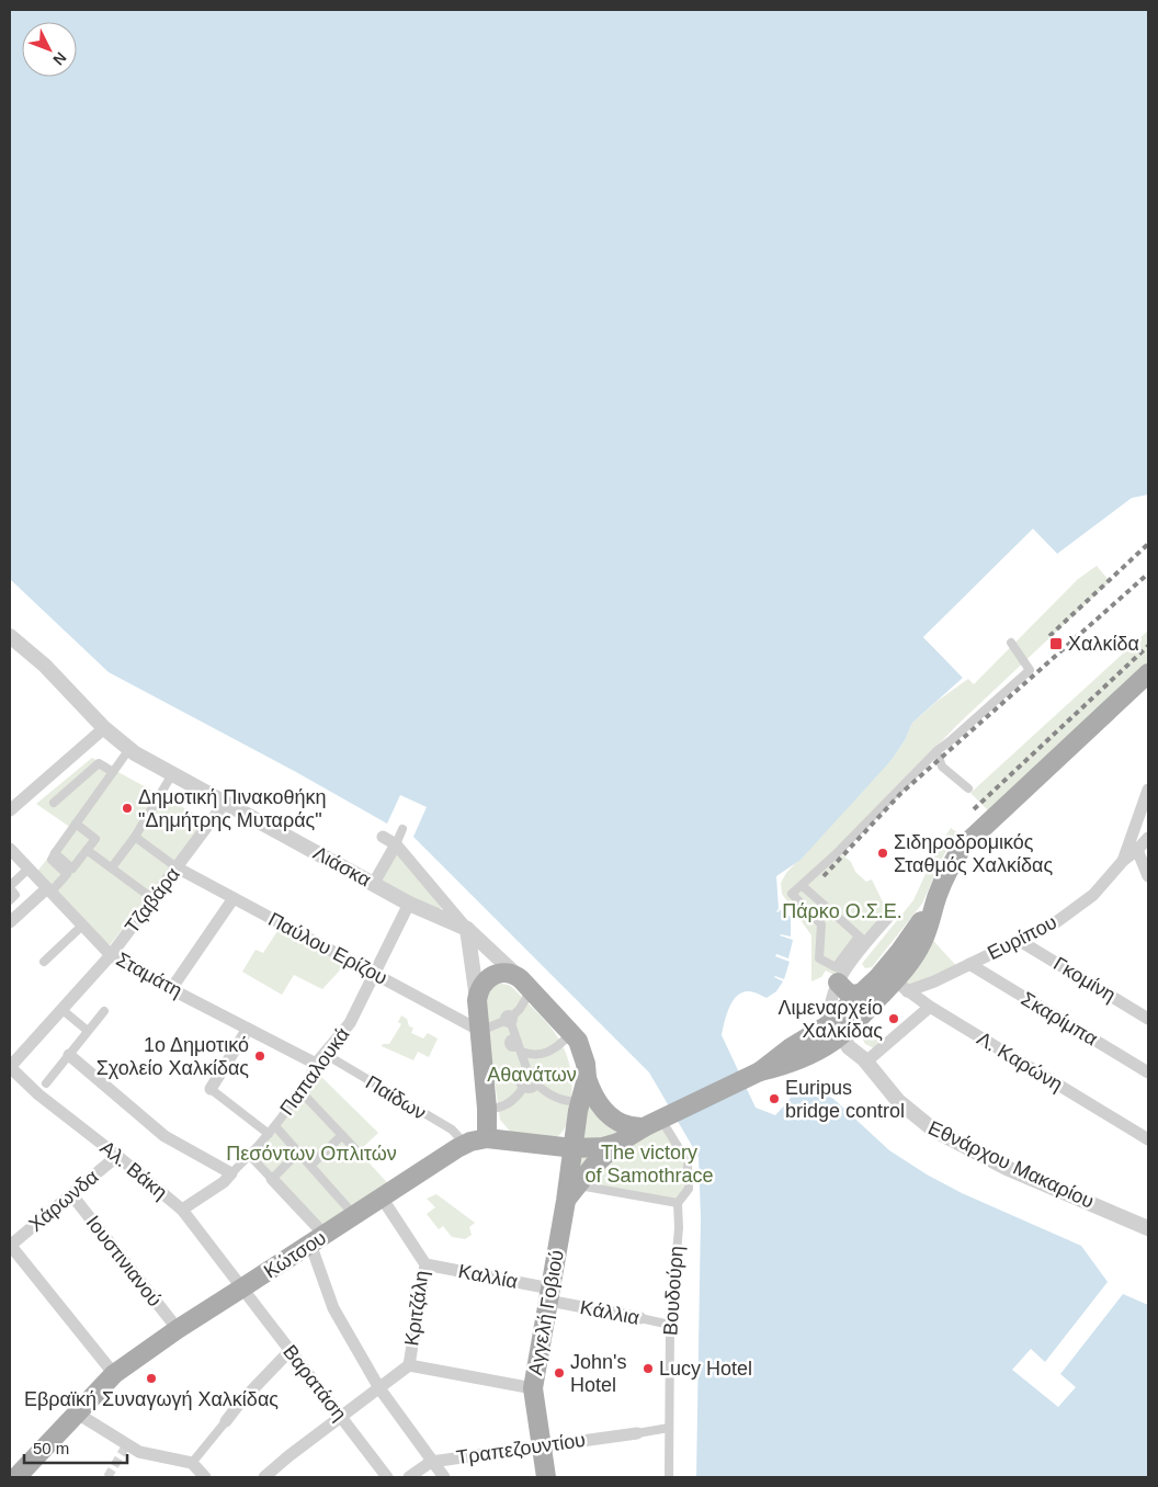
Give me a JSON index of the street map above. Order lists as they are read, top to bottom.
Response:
{
  "streets": {
    "main road": ["Λιάσκα", "Κώτσου", "Αγγελή Γοβιού"],
    "street": [
      "Τζαβάρα",
      "Ευρίπου",
      "Παύλου Ερίζου",
      "Σταμάτη",
      "Γκομίνη",
      "Σκαρίμπα",
      "Λ. Καρώνη",
      "Παπαλουκά",
      "Παίδων",
      "Εθνάρχου Μακαρίου",
      "Αλ. Βάκη",
      "Χάρωνδα",
      "Ιουστινιανού",
      "Καλλία",
      "Βουδούρη",
      "Κριτζάλη",
      "Κάλλια",
      "Βαρατάση",
      "Τραπεζουντίου"
    ]
  },
  "crossings": [
    ["Λιάσκα", "Τζαβάρα"],
    ["Λιάσκα", "Παπαλουκά"],
    ["Λιάσκα", "Κώτσου"],
    ["Λιάσκα", "Αγγελή Γοβιού"],
    ["Τζαβάρα", "Παύλου Ερίζου"],
    ["Τζαβάρα", "Σταμάτη"],
    ["Τζαβάρα", "Αλ. Βάκη"],
    ["Ευρίπου", "Γκομίνη"],
    ["Ευρίπου", "Σκαρίμπα"],
    ["Ευρίπου", "Λ. Καρώνη"],
    ["Παύλου Ερίζου", "Παπαλουκά"],
    ["Σταμάτη", "Παπαλουκά"],
    ["Σταμάτη", "Παίδων"],
    ["Παπαλουκά", "Παίδων"],
    ["Παπαλουκά", "Αλ. Βάκη"],
    ["Παίδων", "Κώτσου"],
    ["Αλ. Βάκη", "Χάρωνδα"],
    ["Αλ. Βάκη", "Κώτσου"],
    ["Αλ. Βάκη", "Βαρατάση"],
    ["Χάρωνδα", "Ιουστινιανού"],
    ["Κώτσου", "Ιουστινιανού"],
    ["Κώτσου", "Κριτζάλη"],
    ["Κώτσου", "Αγγελή Γοβιού"],
    ["Κώτσου", "Βαρατάση"],
    ["Καλλία", "Κριτζάλη"],
    ["Καλλία", "Αγγελή Γοβιού"],
    ["Καλλία", "Κάλλια"],
    ["Βουδούρη", "Κάλλια"],
    ["Αγγελή Γοβιού", "Κάλλια"],
    ["Αγγελή Γοβιού", "Τραπεζουντίου"]
  ],
  "parks": [
    "Πάρκο Ο.Σ.Ε.",
    "Αθανάτων",
    "The victory of Samothrace",
    "Πεσόντων Οπλιτών"
  ],
  "places": {
    "transit": ["Χαλκίδα"],
    "other": [
      "Δημοτική Πινακοθήκη \"Δημήτρης Μυταράς\"",
      "Σιδηροδρομικός Σταθμός Χαλκίδας",
      "Λιμεναρχείο Χαλκίδας",
      "1ο Δημοτικό Σχολείο Χαλκίδας",
      "Euripus bridge control",
      "Lucy Hotel",
      "John's Hotel",
      "Εβραϊκή Συναγωγή Χαλκίδας"
    ]
  },
  "scale_bar": "50 m",
  "north": "bottom right"
}
